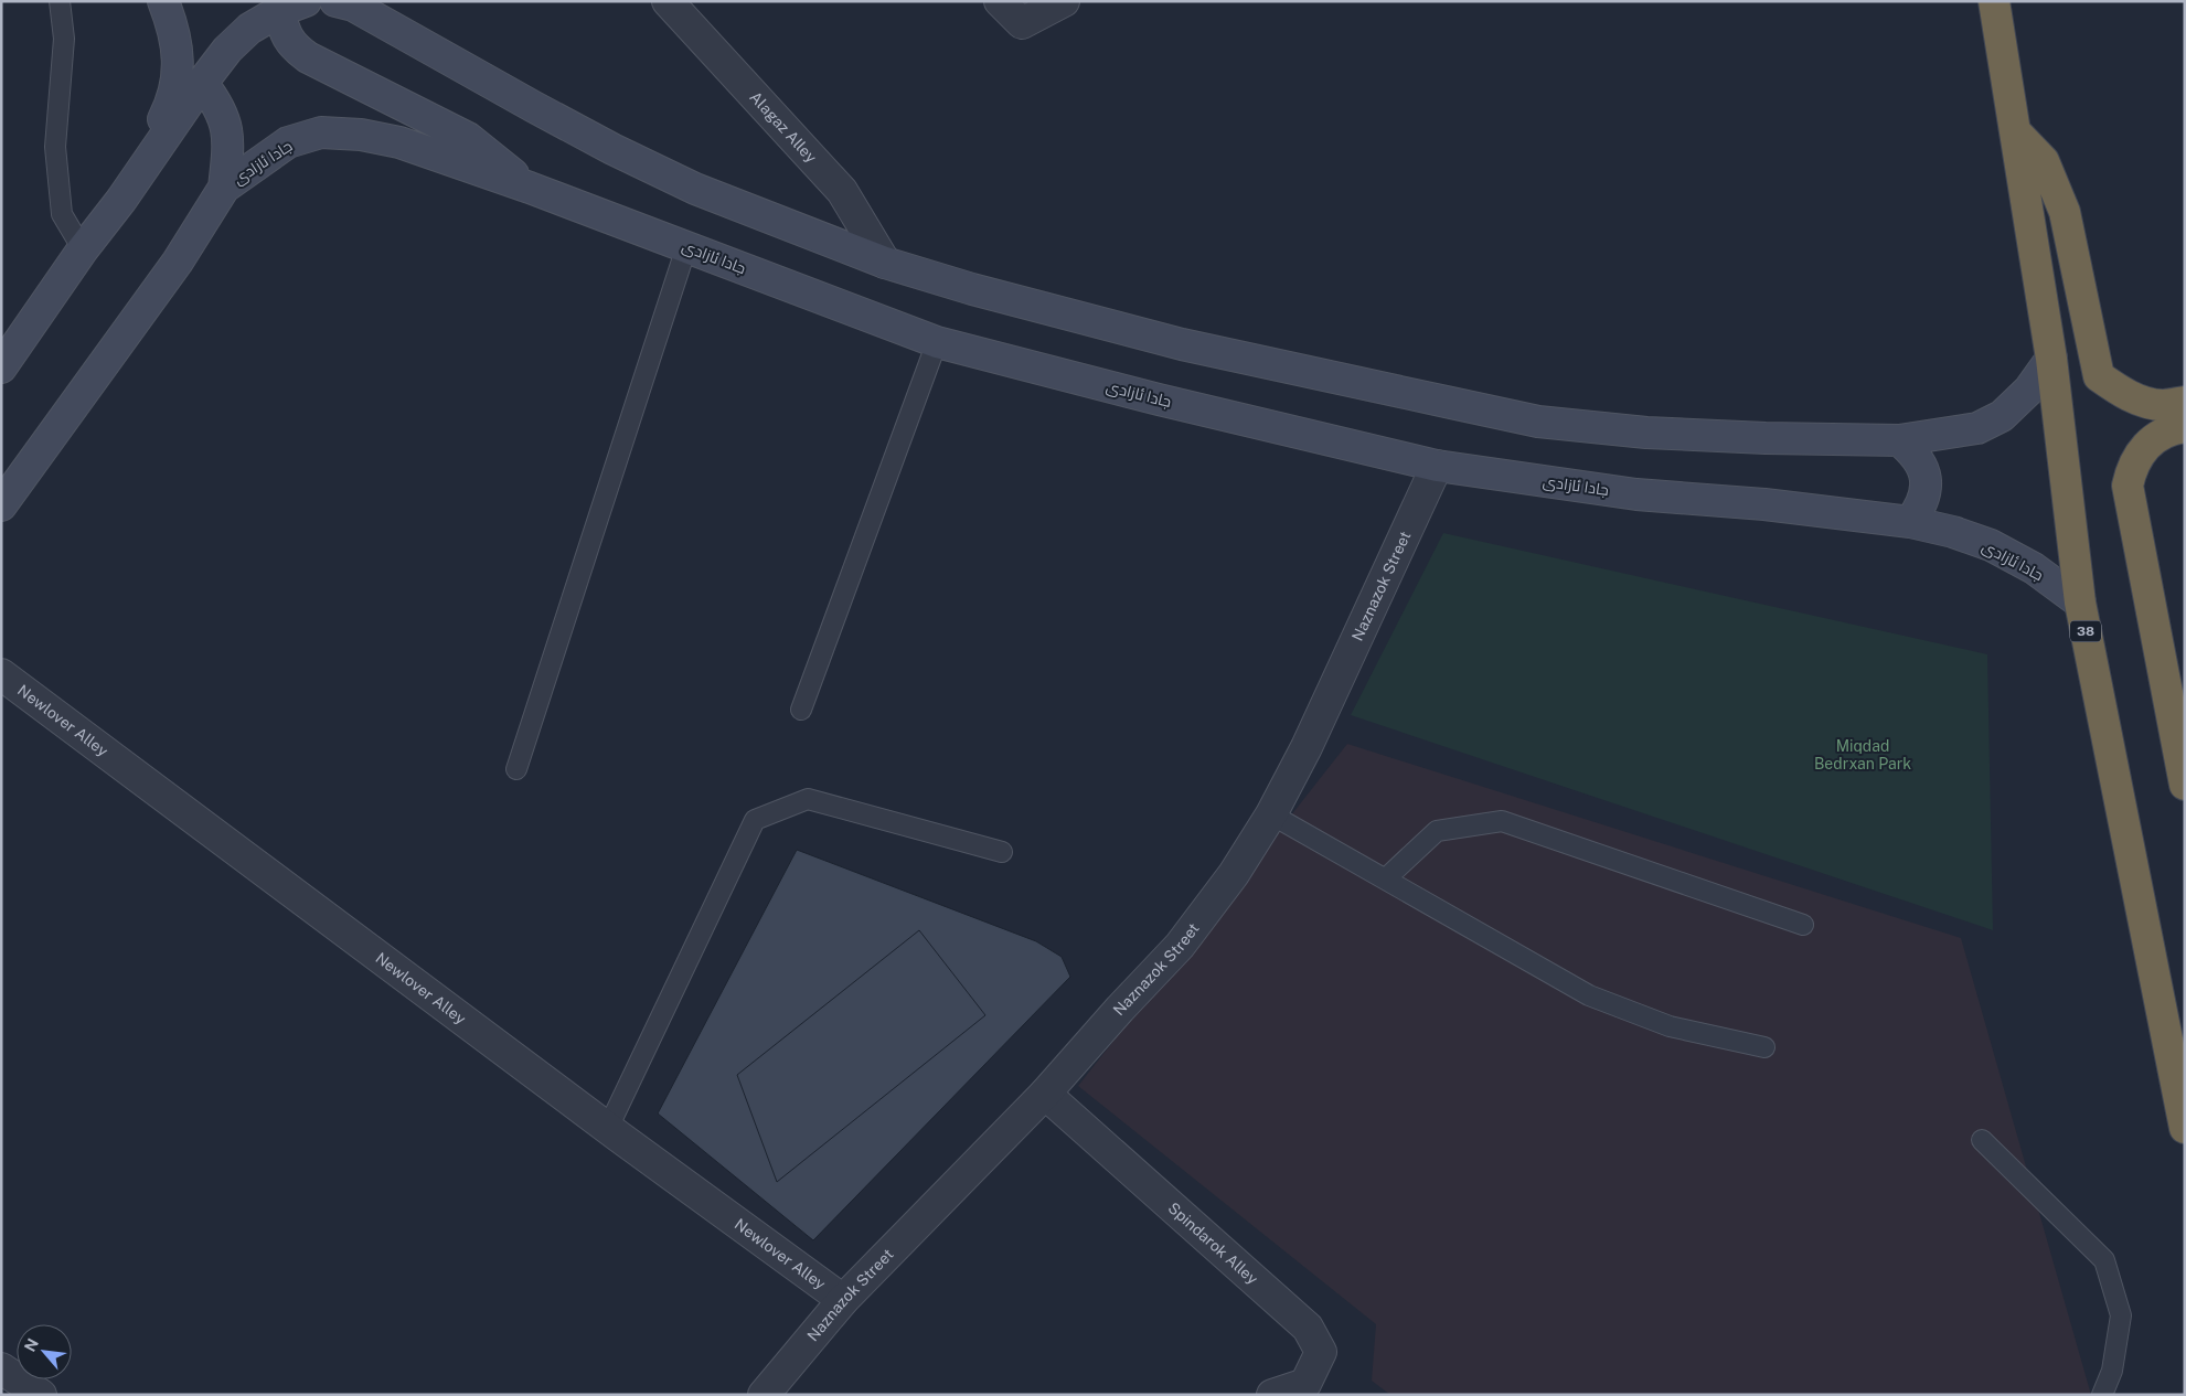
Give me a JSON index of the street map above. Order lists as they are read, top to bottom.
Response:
{
  "streets": {
    "highway": ["38"],
    "main road": ["جادا ئازادی"],
    "street": [
      "Alagaz Alley",
      "Naznazok Street",
      "Newlover Alley",
      "Spindarok Alley"
    ]
  },
  "crossings": [
    ["جادا ئازادی", "Naznazok Street"],
    ["جادا ئازادی", "38"],
    ["Naznazok Street", "Newlover Alley"],
    ["Naznazok Street", "Spindarok Alley"]
  ],
  "parks": ["Miqdad Bedrxan Park"],
  "north": "top left"
}
